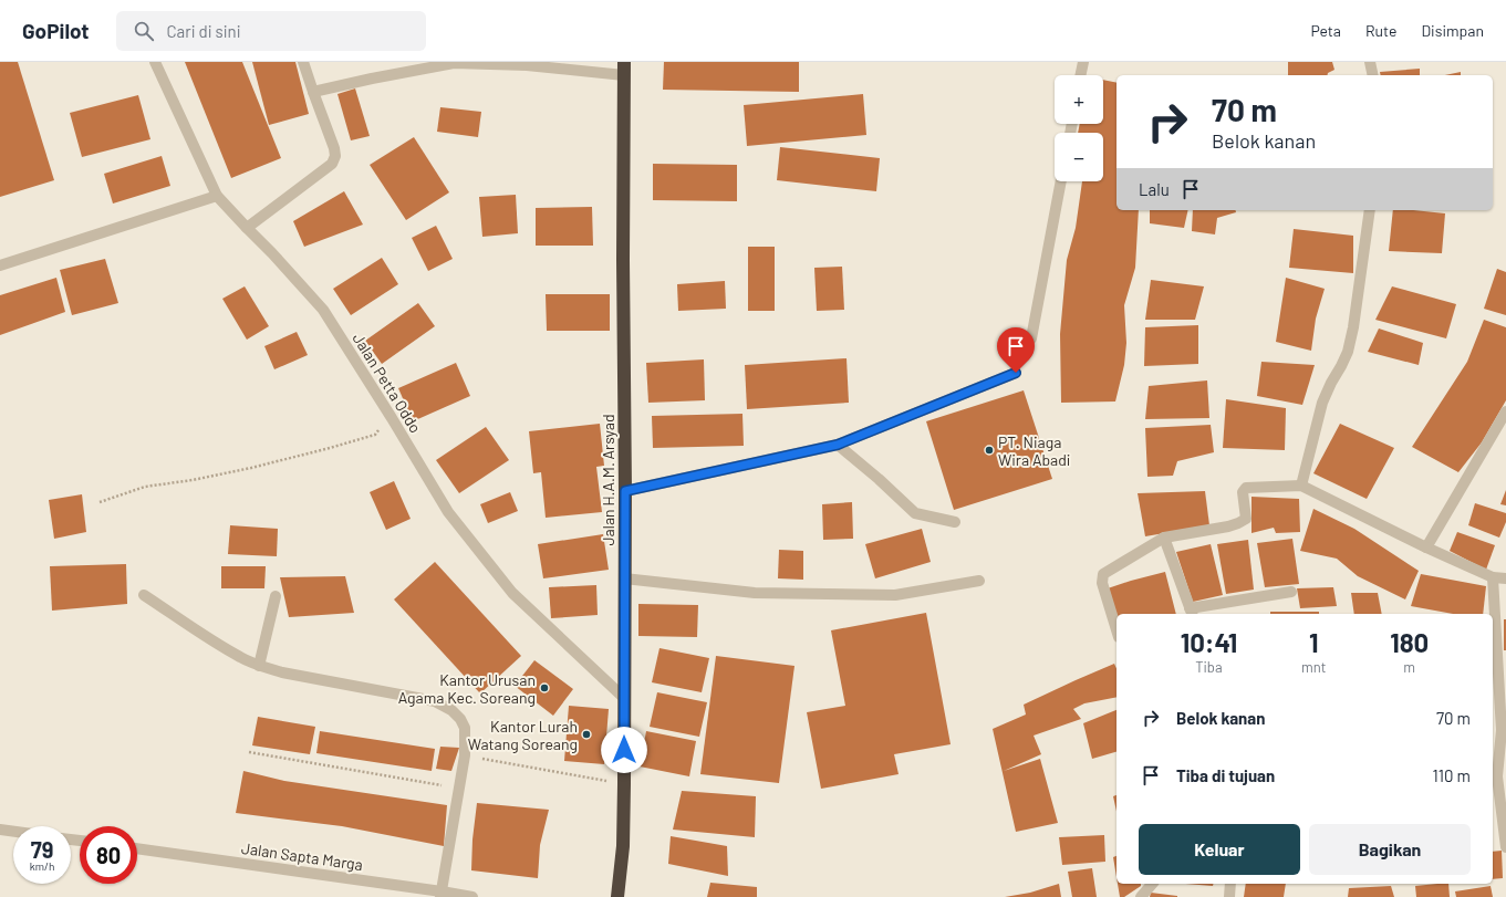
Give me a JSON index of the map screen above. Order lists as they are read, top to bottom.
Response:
{
  "streets": {
    "highway": ["Jalan H.A.M. Arsyad"],
    "street": ["Jalan Petta Oddo", "Jalan Sapta Marga"]
  },
  "crossings": [
    ["Jalan Petta Oddo", "Jalan H.A.M. Arsyad"]
  ],
  "places": ["PT. Niaga Wira Abadi", "Kantor Urusan Agama Kec. Soreang", "Kantor Lurah Watang Soreang"],
  "page": {
    "header": "GoPilot",
    "search": "Cari di sini",
    "nav": ["Peta", "Rute", "Disimpan"],
    "map_buttons": ["+", "−"],
    "turn": ["70 m", "Belok kanan"],
    "then": "Lalu",
    "eta": [
      "10:41",
      "Tiba",
      "1",
      "mnt",
      "180",
      "m"
    ],
    "list": [
      {
        "name": "Belok kanan",
        "value": "70 m"
      },
      {
        "name": "Tiba di tujuan",
        "value": "110 m"
      }
    ],
    "buttons": ["Keluar", "Bagikan"],
    "speed": "79 km/h",
    "limit": "80"
  }
}
